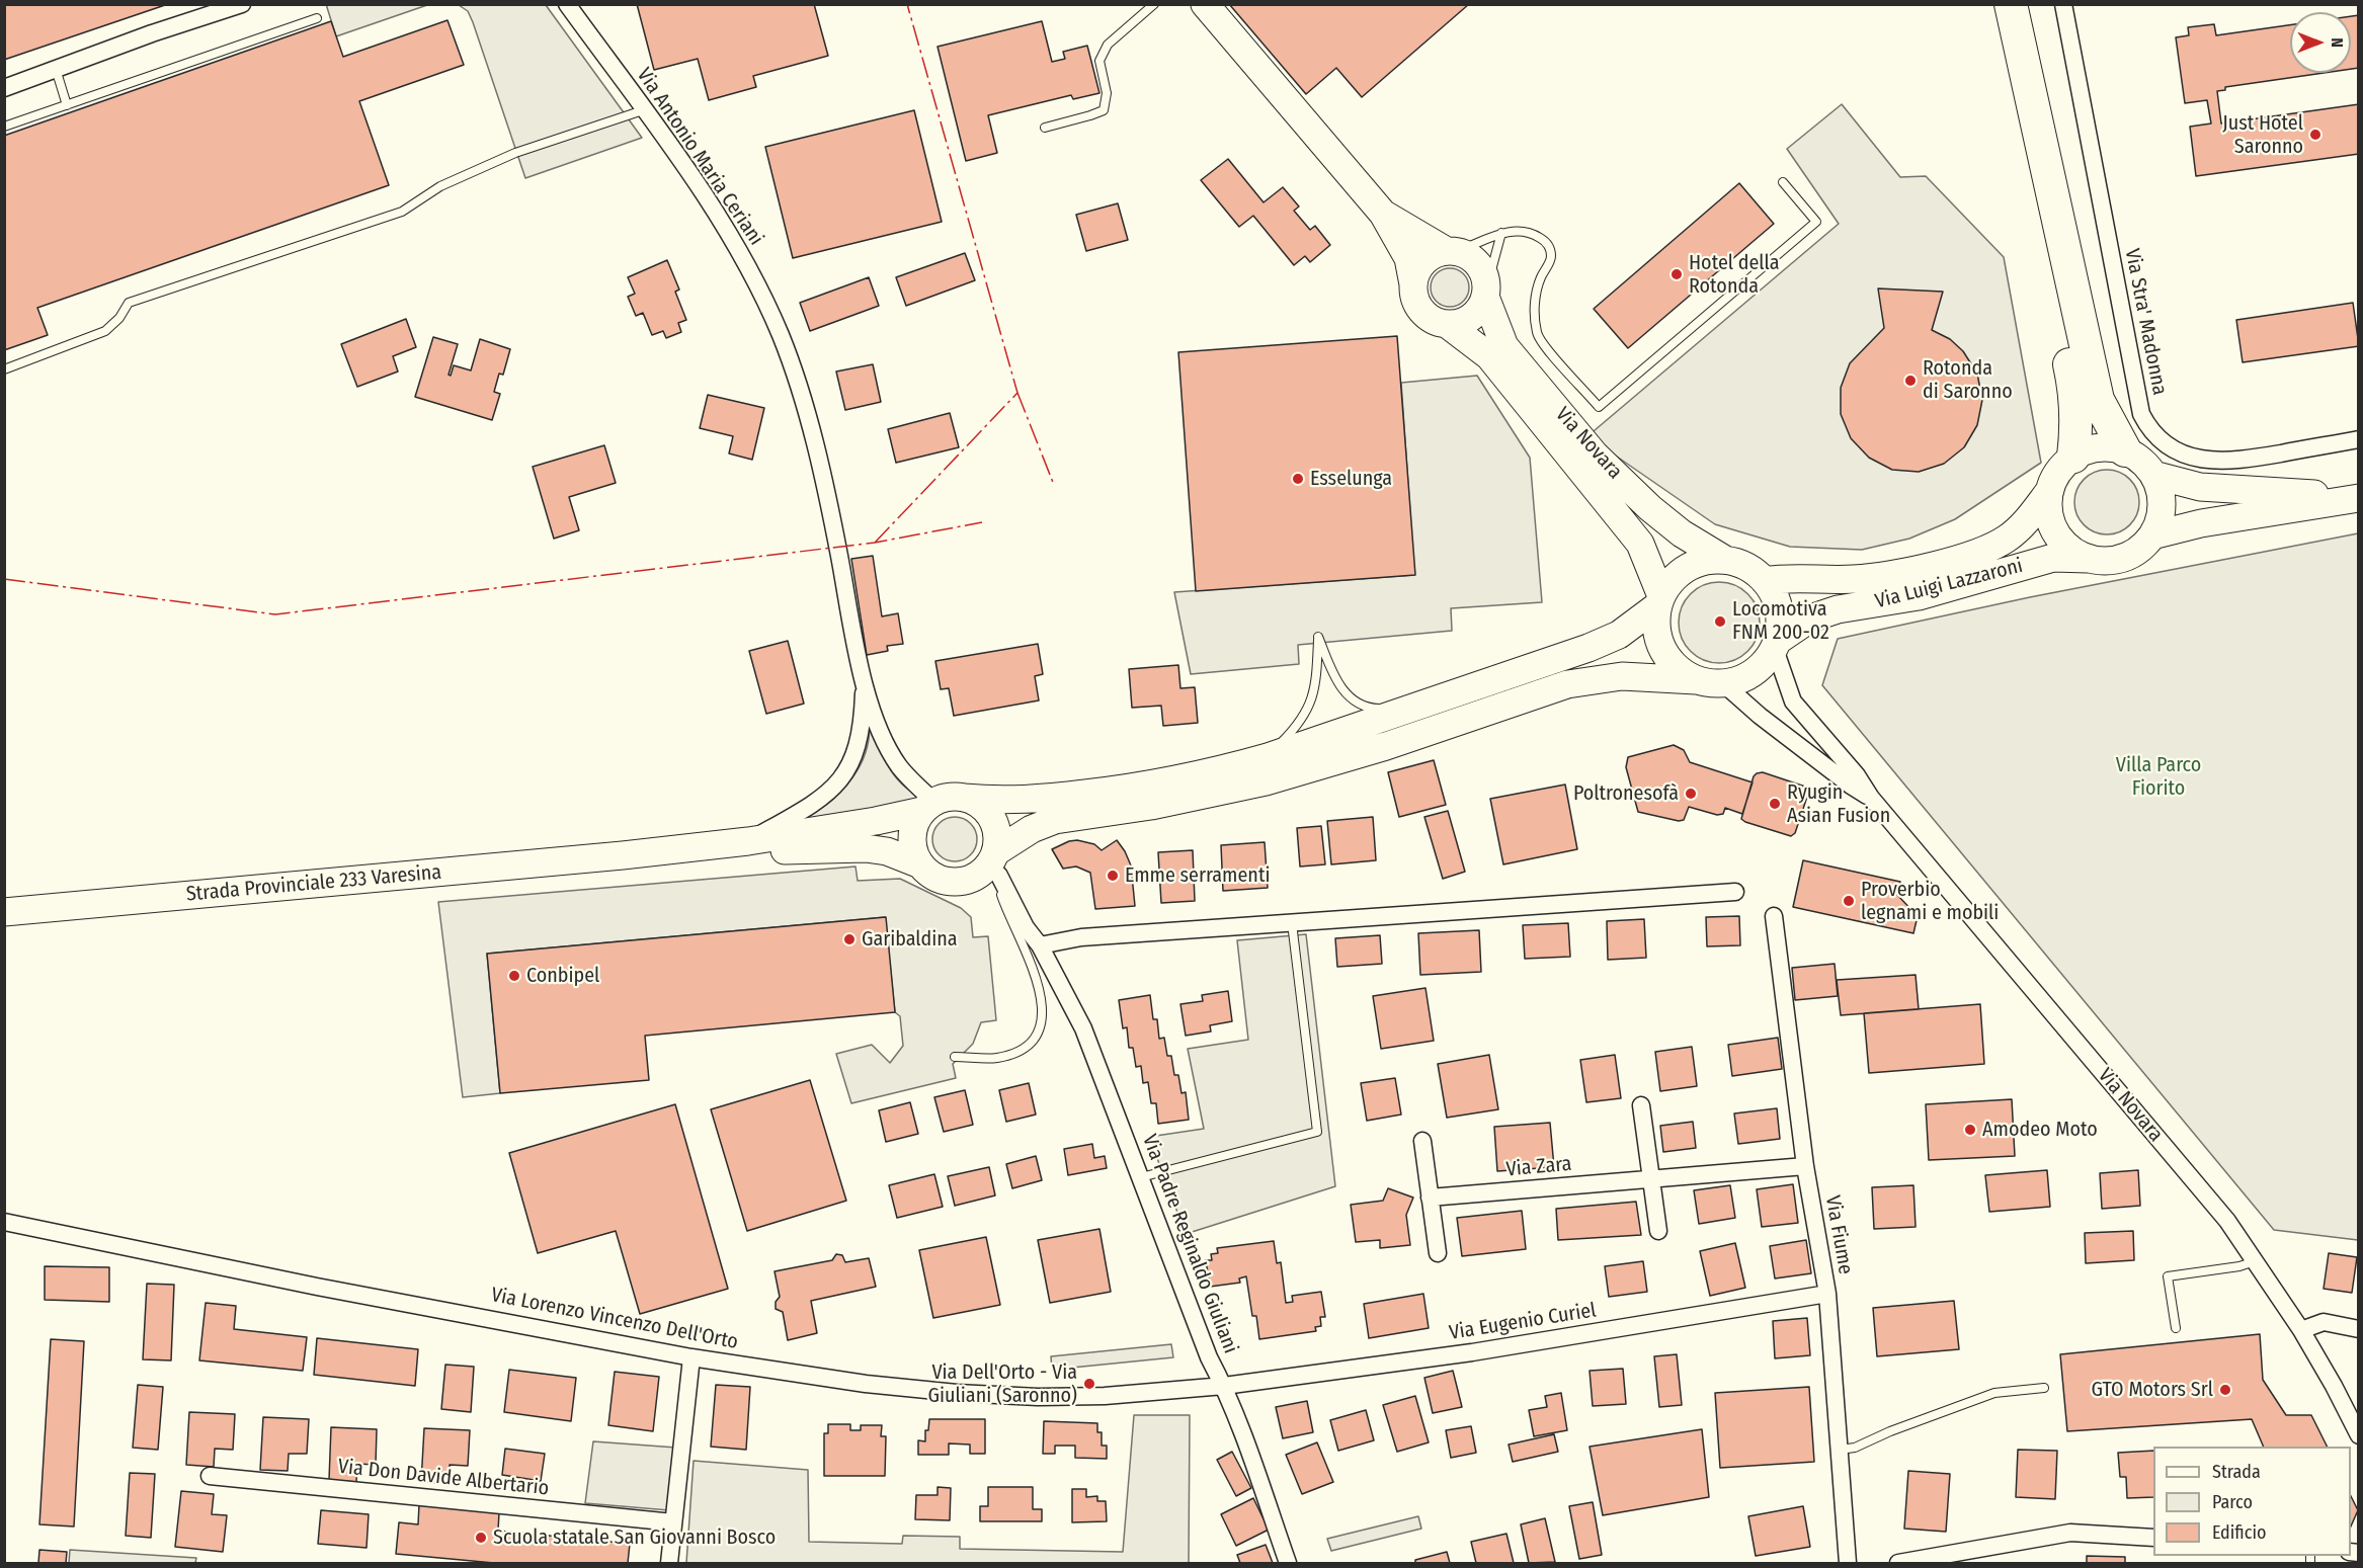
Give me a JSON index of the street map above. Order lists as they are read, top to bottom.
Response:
{
  "streets": {
    "main road": ["Via Novara", "Via Luigi Lazzaroni", "Strada Provinciale 233 Varesina"],
    "street": [
      "Via Antonio Maria Ceriani",
      "Via Stra' Madonna",
      "Via Zara",
      "Via Fiume",
      "Via Padre Reginaldo Giuliani",
      "Via Lorenzo Vincenzo Dell'Orto",
      "Via Eugenio Curiel",
      "Via Don Davide Albertario"
    ]
  },
  "crossings": [
    ["Via Novara", "Via Luigi Lazzaroni"],
    ["Strada Provinciale 233 Varesina", "Via Padre Reginaldo Giuliani"],
    ["Via Zara", "Via Fiume"],
    ["Via Fiume", "Via Eugenio Curiel"],
    ["Via Padre Reginaldo Giuliani", "Via Lorenzo Vincenzo Dell'Orto"],
    ["Via Padre Reginaldo Giuliani", "Via Eugenio Curiel"],
    ["Via Lorenzo Vincenzo Dell'Orto", "Via Eugenio Curiel"]
  ],
  "parks": ["Villa Parco Fiorito"],
  "places": [
    "Just Hotel Saronno",
    "Hotel della Rotonda",
    "Rotonda di Saronno",
    "Esselunga",
    "Locomotiva FNM 200-02",
    "Poltronesofà",
    "Ryugin Asian Fusion",
    "Emme serramenti",
    "Proverbio legnami e mobili",
    "Garibaldina",
    "Conbipel",
    "Amodeo Moto",
    "Via Dell'Orto - Via Giuliani (Saronno)",
    "GTO Motors Srl",
    "Scuola statale San Giovanni Bosco"
  ],
  "legend": ["Strada", "Parco", "Edificio"],
  "north": "right"
}
